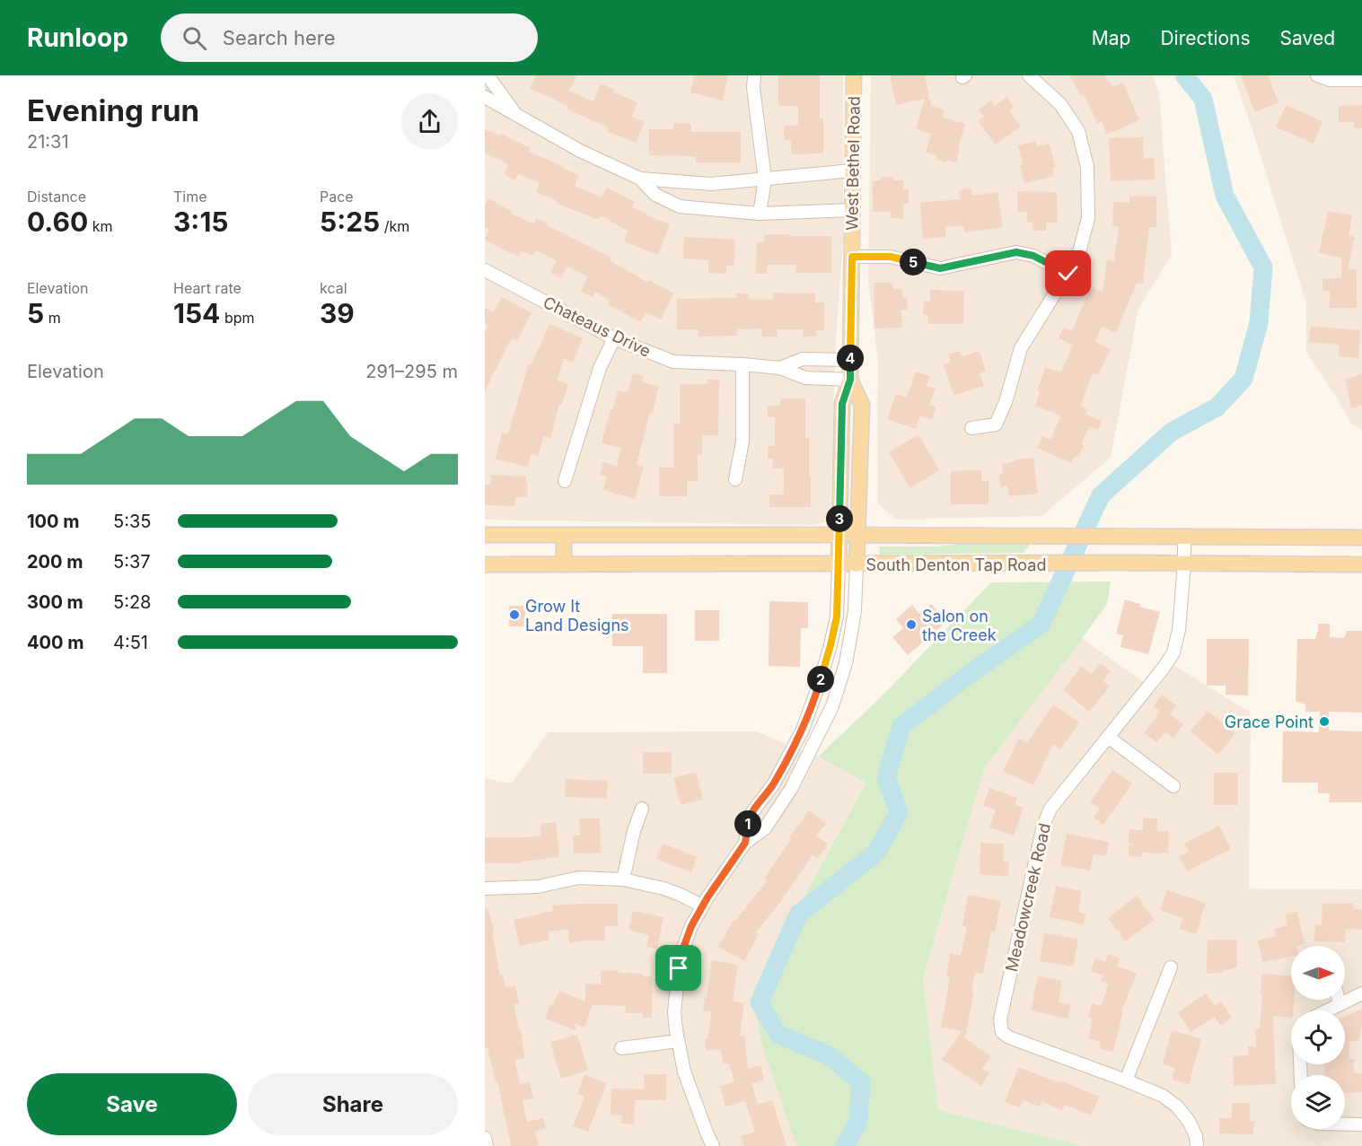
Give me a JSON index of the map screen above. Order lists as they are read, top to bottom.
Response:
{
  "streets": {
    "main road": ["West Bethel Road", "South Denton Tap Road"],
    "street": ["Chateaus Drive", "Meadowcreek Road"]
  },
  "crossings": [
    ["West Bethel Road", "Chateaus Drive"],
    ["West Bethel Road", "South Denton Tap Road"],
    ["South Denton Tap Road", "Meadowcreek Road"]
  ],
  "places": ["Grow It Land Designs", "Salon on the Creek", "Grace Point"],
  "north": "right",
  "page": {
    "header": "Runloop",
    "search": "Search here",
    "nav": ["Map", "Directions", "Saved"],
    "heading": ["Evening run", "21:31"],
    "stats": [
      ["Distance", "0.60 km"],
      ["Time", "3:15"],
      ["Pace", "5:25 /km"],
      ["Elevation", "5 m"],
      ["Heart rate", "154 bpm"],
      ["kcal", "39"]
    ],
    "pins": [
      "5",
      "4",
      "3",
      "2",
      "1"
    ],
    "chart": ["Elevation", "291–295 m"],
    "list": [
      {
        "name": "100 m",
        "note": "5:35"
      },
      {
        "name": "200 m",
        "note": "5:37"
      },
      {
        "name": "300 m",
        "note": "5:28"
      },
      {
        "name": "400 m",
        "note": "4:51"
      }
    ],
    "buttons": ["Save", "Share"]
  }
}
